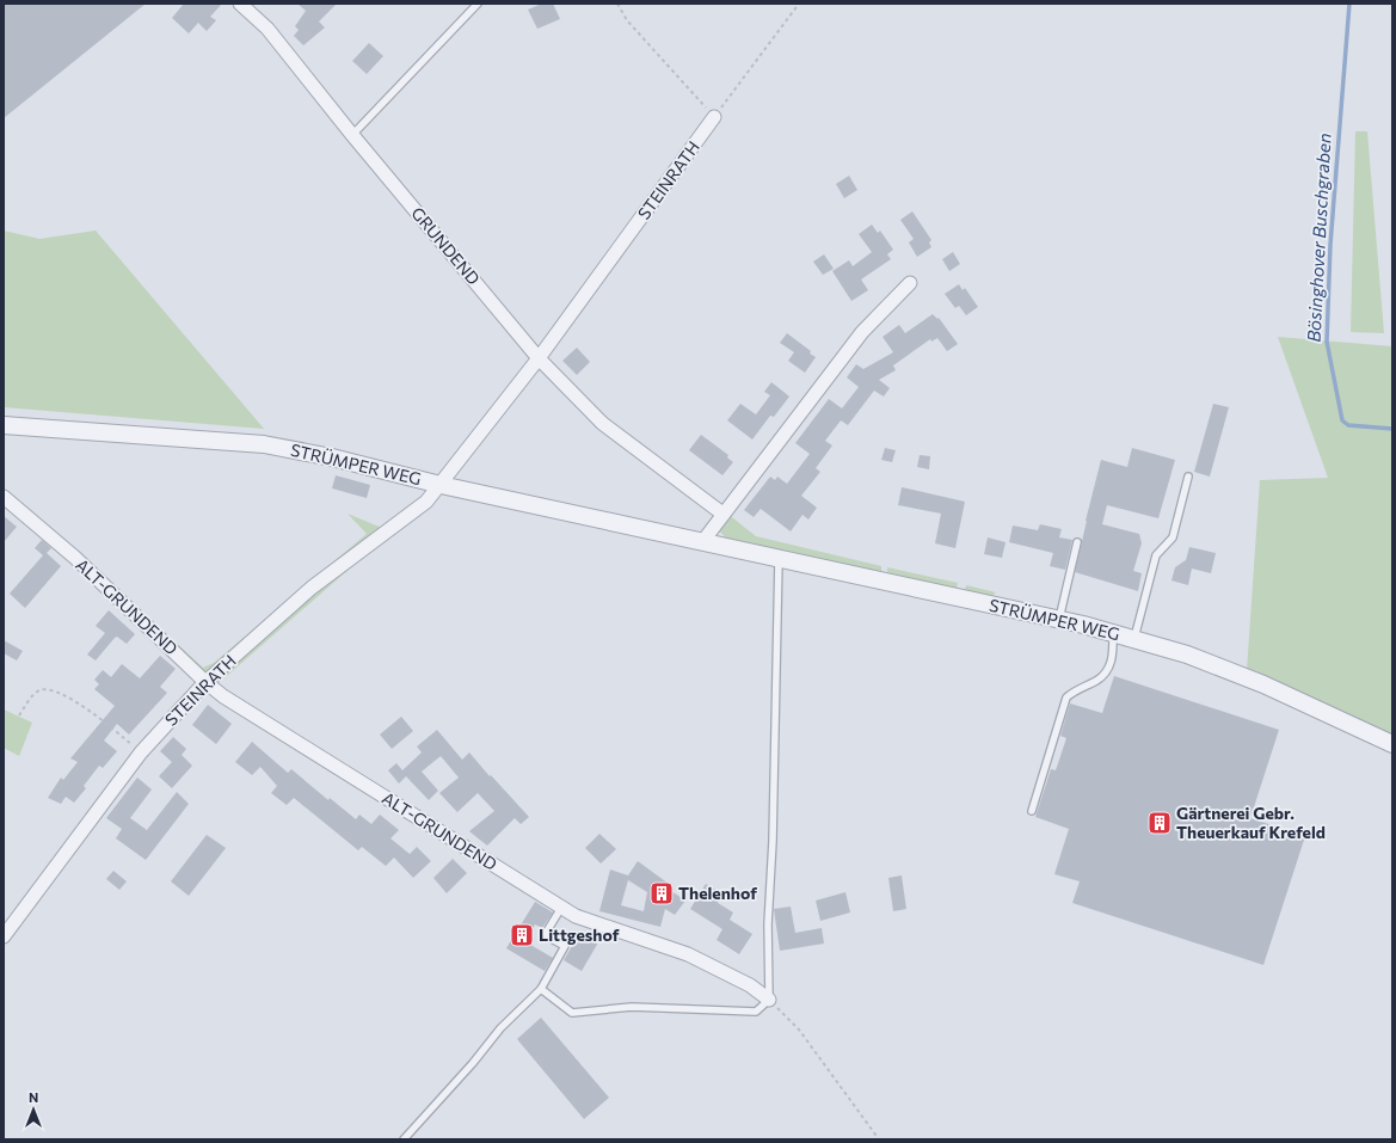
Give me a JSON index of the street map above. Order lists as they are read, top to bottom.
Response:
{
  "streets": {
    "street": [
      "STEINRATH",
      "GRUNDEND",
      "STRÜMPER WEG",
      "ALT-GRUNDEND"
    ]
  },
  "crossings": [
    ["STEINRATH", "GRUNDEND"],
    ["STEINRATH", "STRÜMPER WEG"],
    ["STEINRATH", "ALT-GRUNDEND"]
  ],
  "water": ["Bösinghover Buschgraben"],
  "places": {
    "building": ["Gärtnerei Gebr. Theuerkauf Krefeld", "Thelenhof", "Littgeshof"]
  },
  "north": "top"
}
